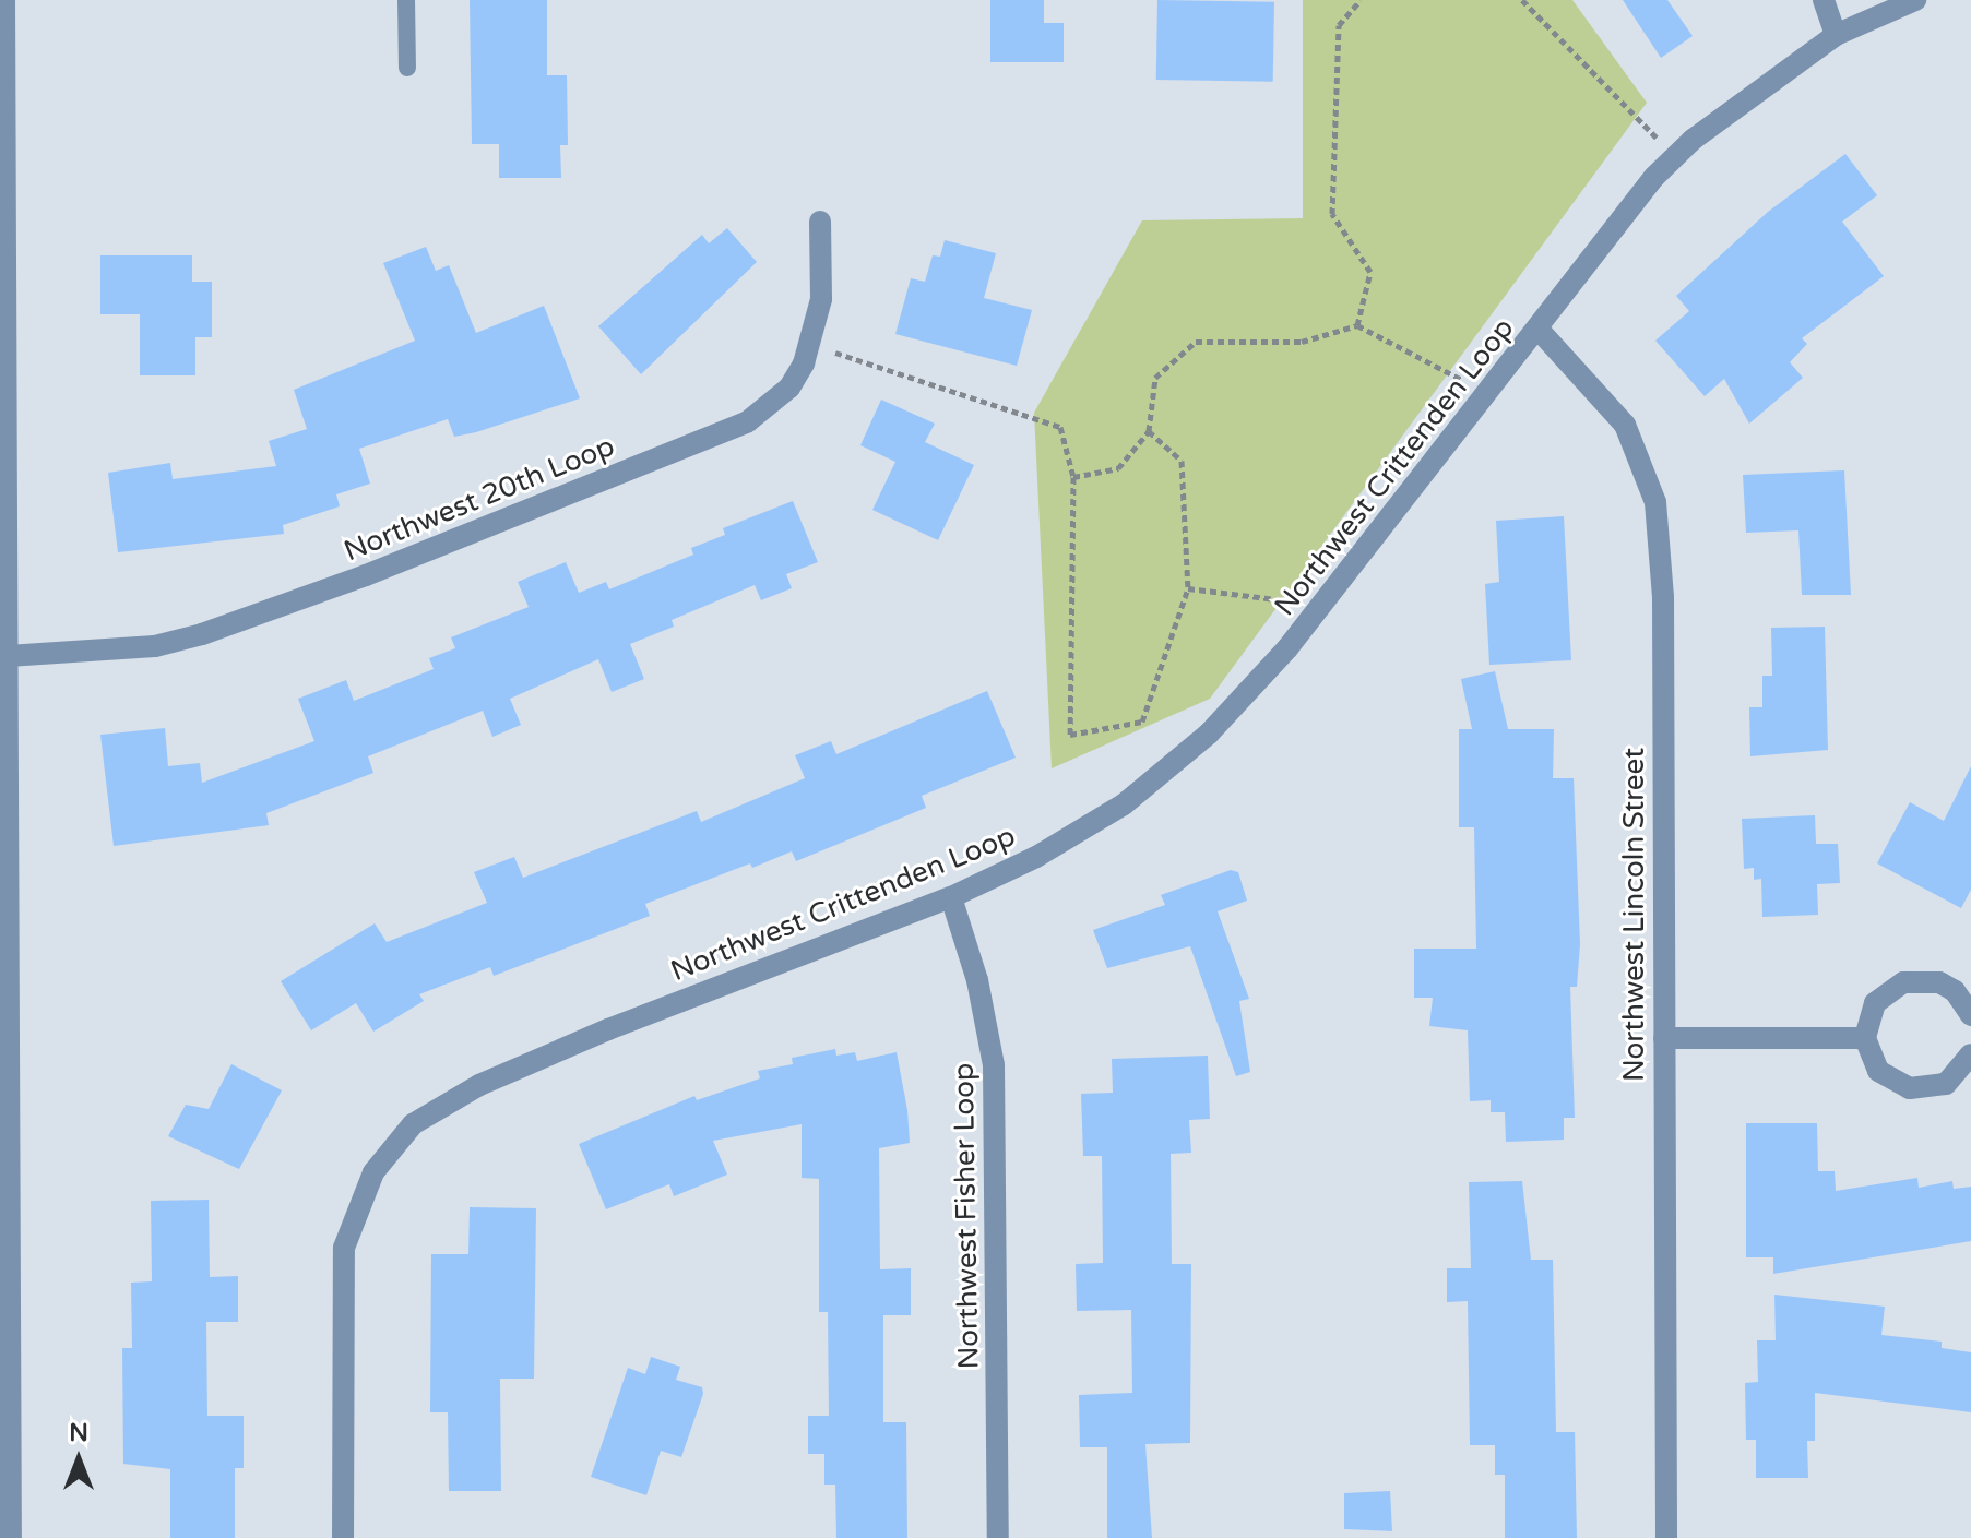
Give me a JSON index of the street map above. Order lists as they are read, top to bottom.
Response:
{
  "streets": {
    "street": [
      "Northwest Crittenden Loop",
      "Northwest 20th Loop",
      "Northwest Lincoln Street",
      "Northwest Fisher Loop"
    ]
  },
  "crossings": [
    ["Northwest Crittenden Loop", "Northwest Lincoln Street"],
    ["Northwest Crittenden Loop", "Northwest Fisher Loop"]
  ],
  "north": "top"
}
